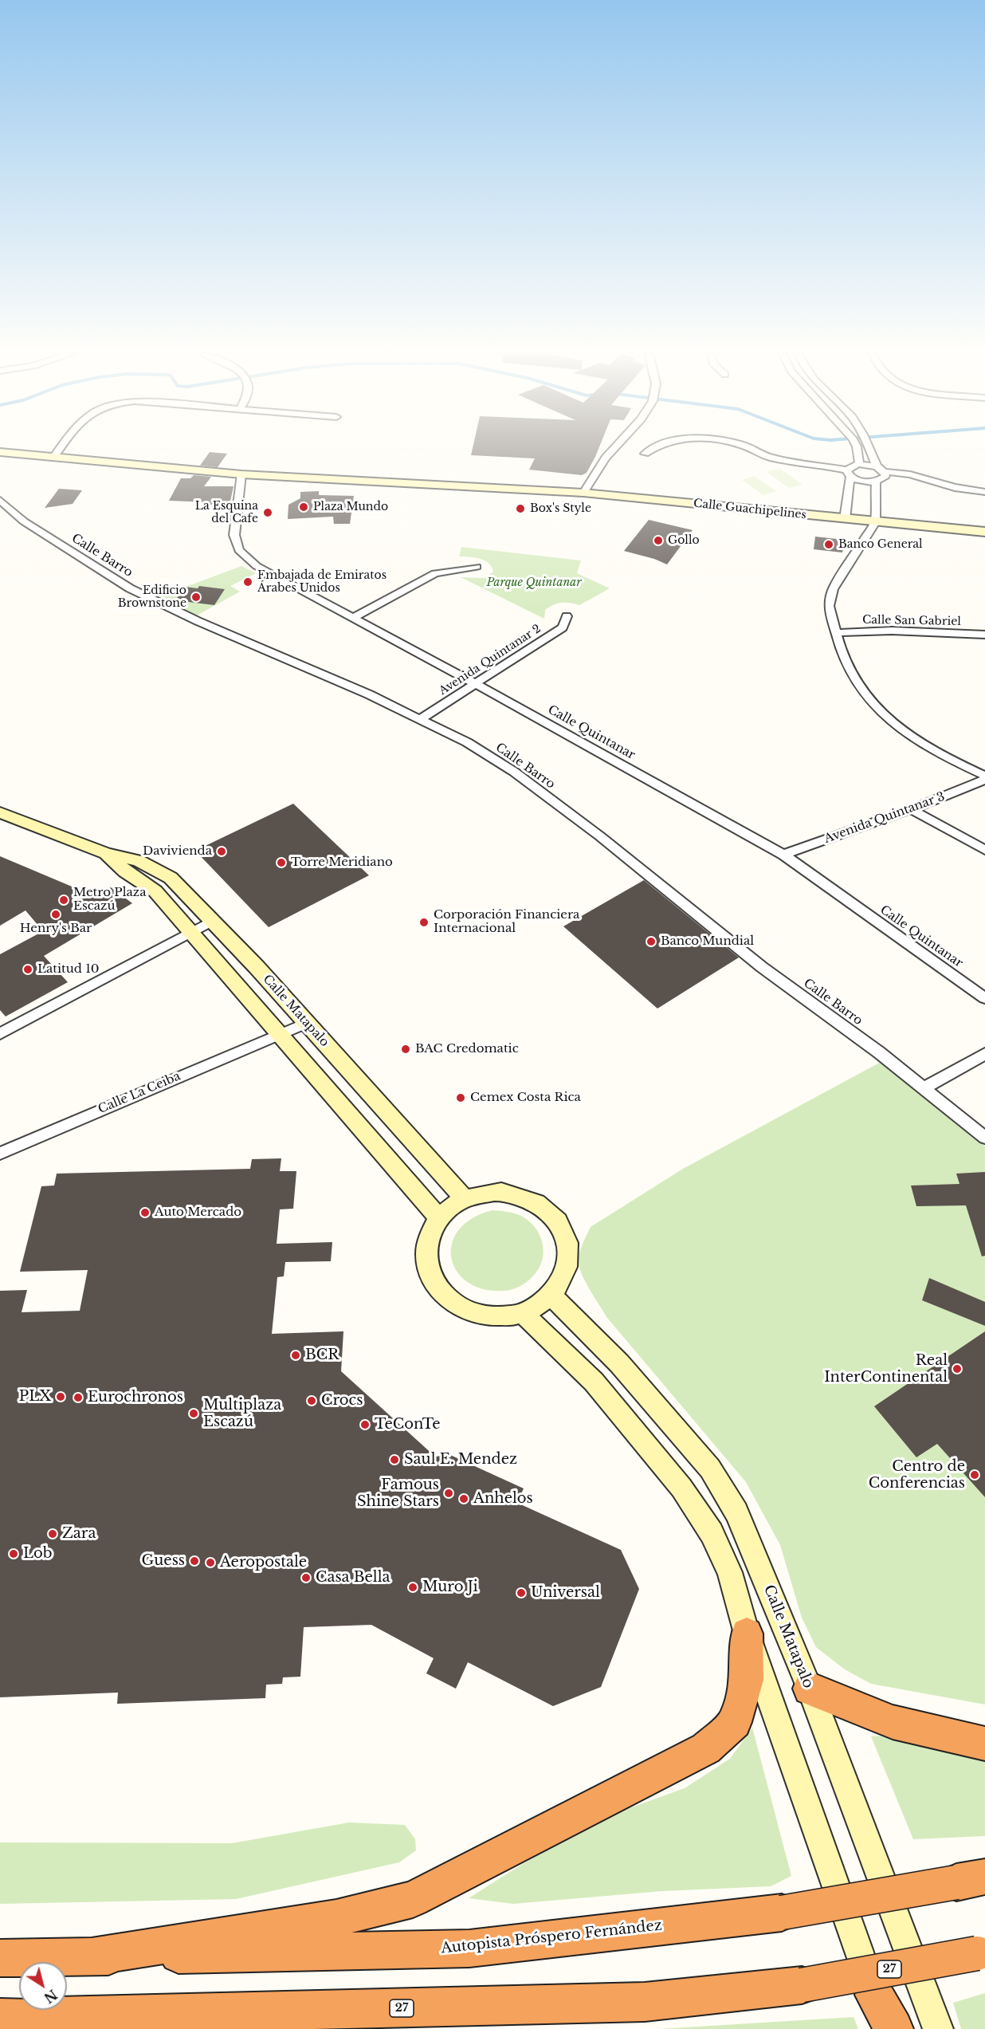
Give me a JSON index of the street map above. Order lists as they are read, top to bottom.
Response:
{
  "streets": {
    "highway": ["Autopista Próspero Fernández", "27"],
    "street": [
      "Calle Guachipelines",
      "Calle Barro",
      "Calle San Gabriel",
      "Avenida Quintanar 2",
      "Calle Quintanar",
      "Avenida Quintanar 3",
      "Calle Matapalo",
      "Calle La Ceiba"
    ]
  },
  "crossings": [
    ["Calle Guachipelines", "Calle Quintanar"],
    ["Calle Barro", "Avenida Quintanar 2"],
    ["Avenida Quintanar 2", "Calle Quintanar"],
    ["Calle Quintanar", "Avenida Quintanar 3"],
    ["Calle Matapalo", "Calle La Ceiba"]
  ],
  "parks": ["Parque Quintanar"],
  "places": [
    "Plaza Mundo",
    "Box's Style",
    "La Esquina del Cafe",
    "Gollo",
    "Banco General",
    "Embajada de Emiratos Árabes Unidos",
    "Edificio Brownstone",
    "Davivienda",
    "Torre Meridiano",
    "Metro Plaza Escazú",
    "Henry's Bar",
    "Corporación Financiera Internacional",
    "Banco Mundial",
    "Latitud 10",
    "BAC Credomatic",
    "Cemex Costa Rica",
    "Auto Mercado",
    "BCR",
    "Real InterContinental",
    "PLX",
    "Eurochronos",
    "Crocs",
    "Multiplaza Escazú",
    "TeConTe",
    "Saul E. Mendez",
    "Centro de Conferencias",
    "Famous Shine Stars",
    "Anhelos",
    "Zara",
    "Lob",
    "Guess",
    "Aeropostale",
    "Casa Bella",
    "Muro Ji",
    "Universal"
  ],
  "north": "bottom right"
}
